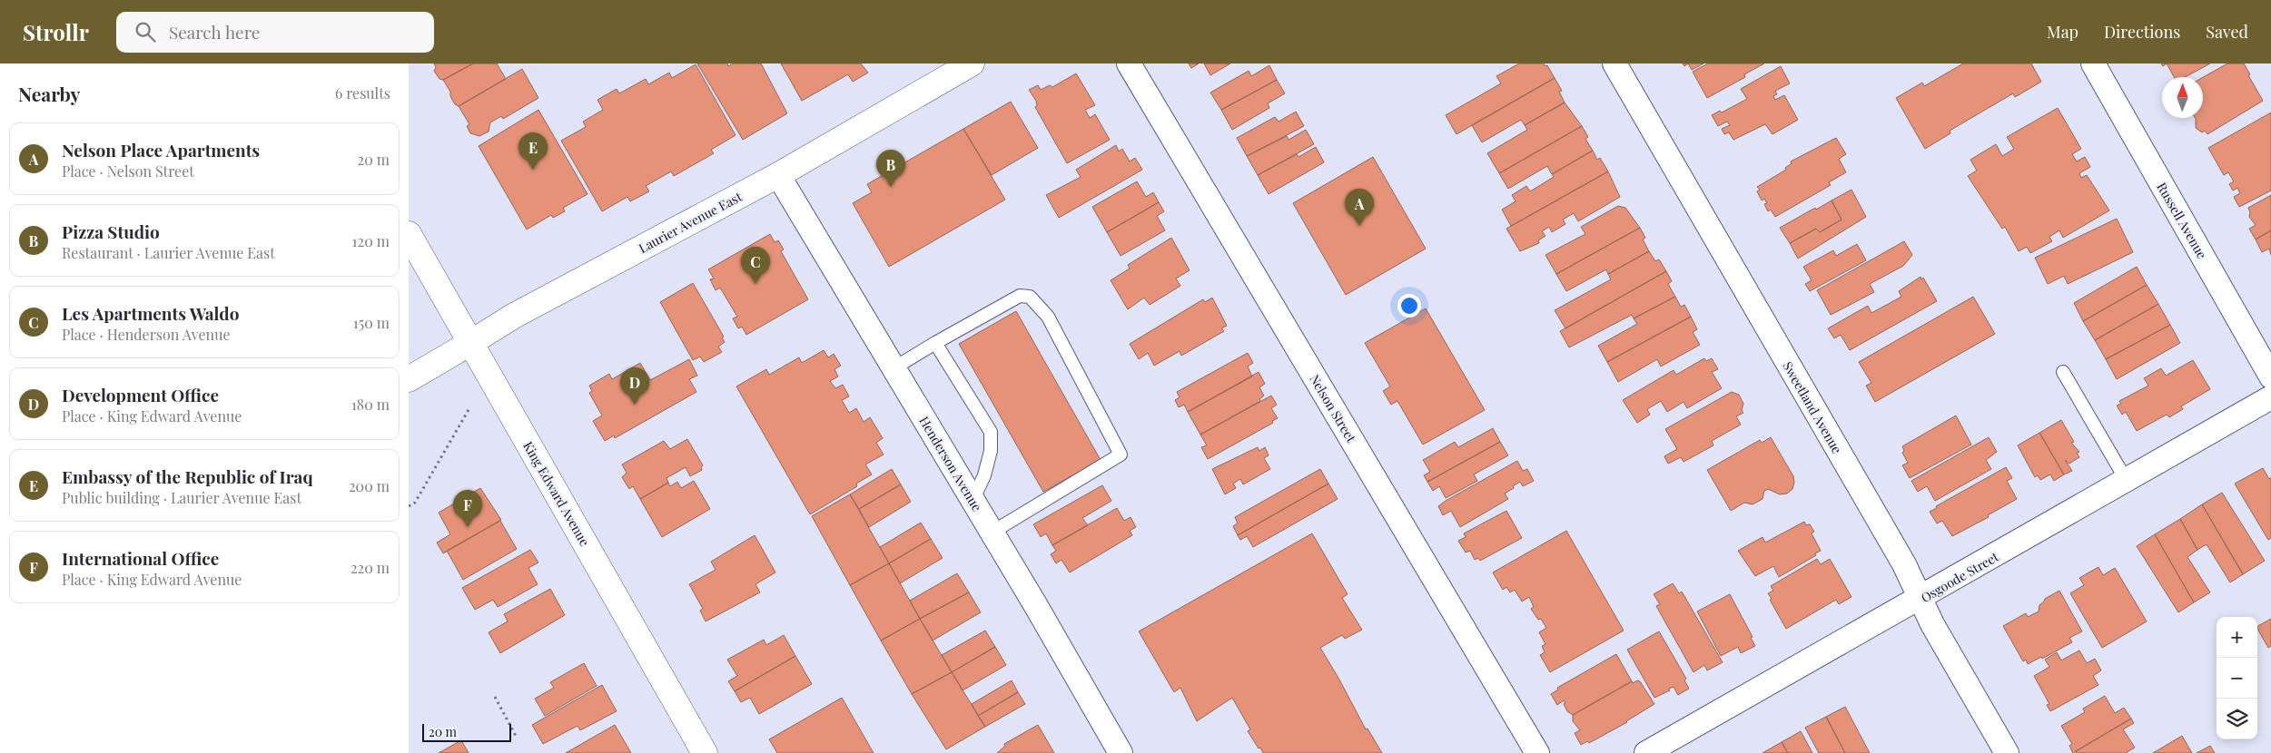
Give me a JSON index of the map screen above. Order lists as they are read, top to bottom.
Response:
{
  "streets": {
    "main road": ["Laurier Avenue East", "King Edward Avenue"],
    "street": [
      "Russell Avenue",
      "Sweetland Avenue",
      "Nelson Street",
      "Henderson Avenue",
      "Osgoode Street"
    ]
  },
  "crossings": [
    ["Laurier Avenue East", "Henderson Avenue"],
    ["Laurier Avenue East", "King Edward Avenue"],
    ["Sweetland Avenue", "Osgoode Street"]
  ],
  "scale_bar": "20 m",
  "north": "top",
  "page": {
    "header": "Strollr",
    "search": "Search here",
    "nav": ["Map", "Directions", "Saved"],
    "heading": ["Nearby", "6 results"],
    "list": [
      {
        "mark": "A",
        "name": "Nelson Place Apartments",
        "note": "Place · Nelson Street",
        "value": "20 m"
      },
      {
        "mark": "B",
        "name": "Pizza Studio",
        "note": "Restaurant · Laurier Avenue East",
        "value": "120 m"
      },
      {
        "mark": "C",
        "name": "Les Apartments Waldo",
        "note": "Place · Henderson Avenue",
        "value": "150 m"
      },
      {
        "mark": "D",
        "name": "Development Office",
        "note": "Place · King Edward Avenue",
        "value": "180 m"
      },
      {
        "mark": "E",
        "name": "Embassy of the Republic of Iraq",
        "note": "Public building · Laurier Avenue East",
        "value": "200 m"
      },
      {
        "mark": "F",
        "name": "International Office",
        "note": "Place · King Edward Avenue",
        "value": "220 m"
      }
    ],
    "pins": [
      "E",
      "B",
      "A",
      "C",
      "D",
      "F"
    ],
    "map_buttons": ["+", "−"],
    "scale": "20 m"
  }
}
